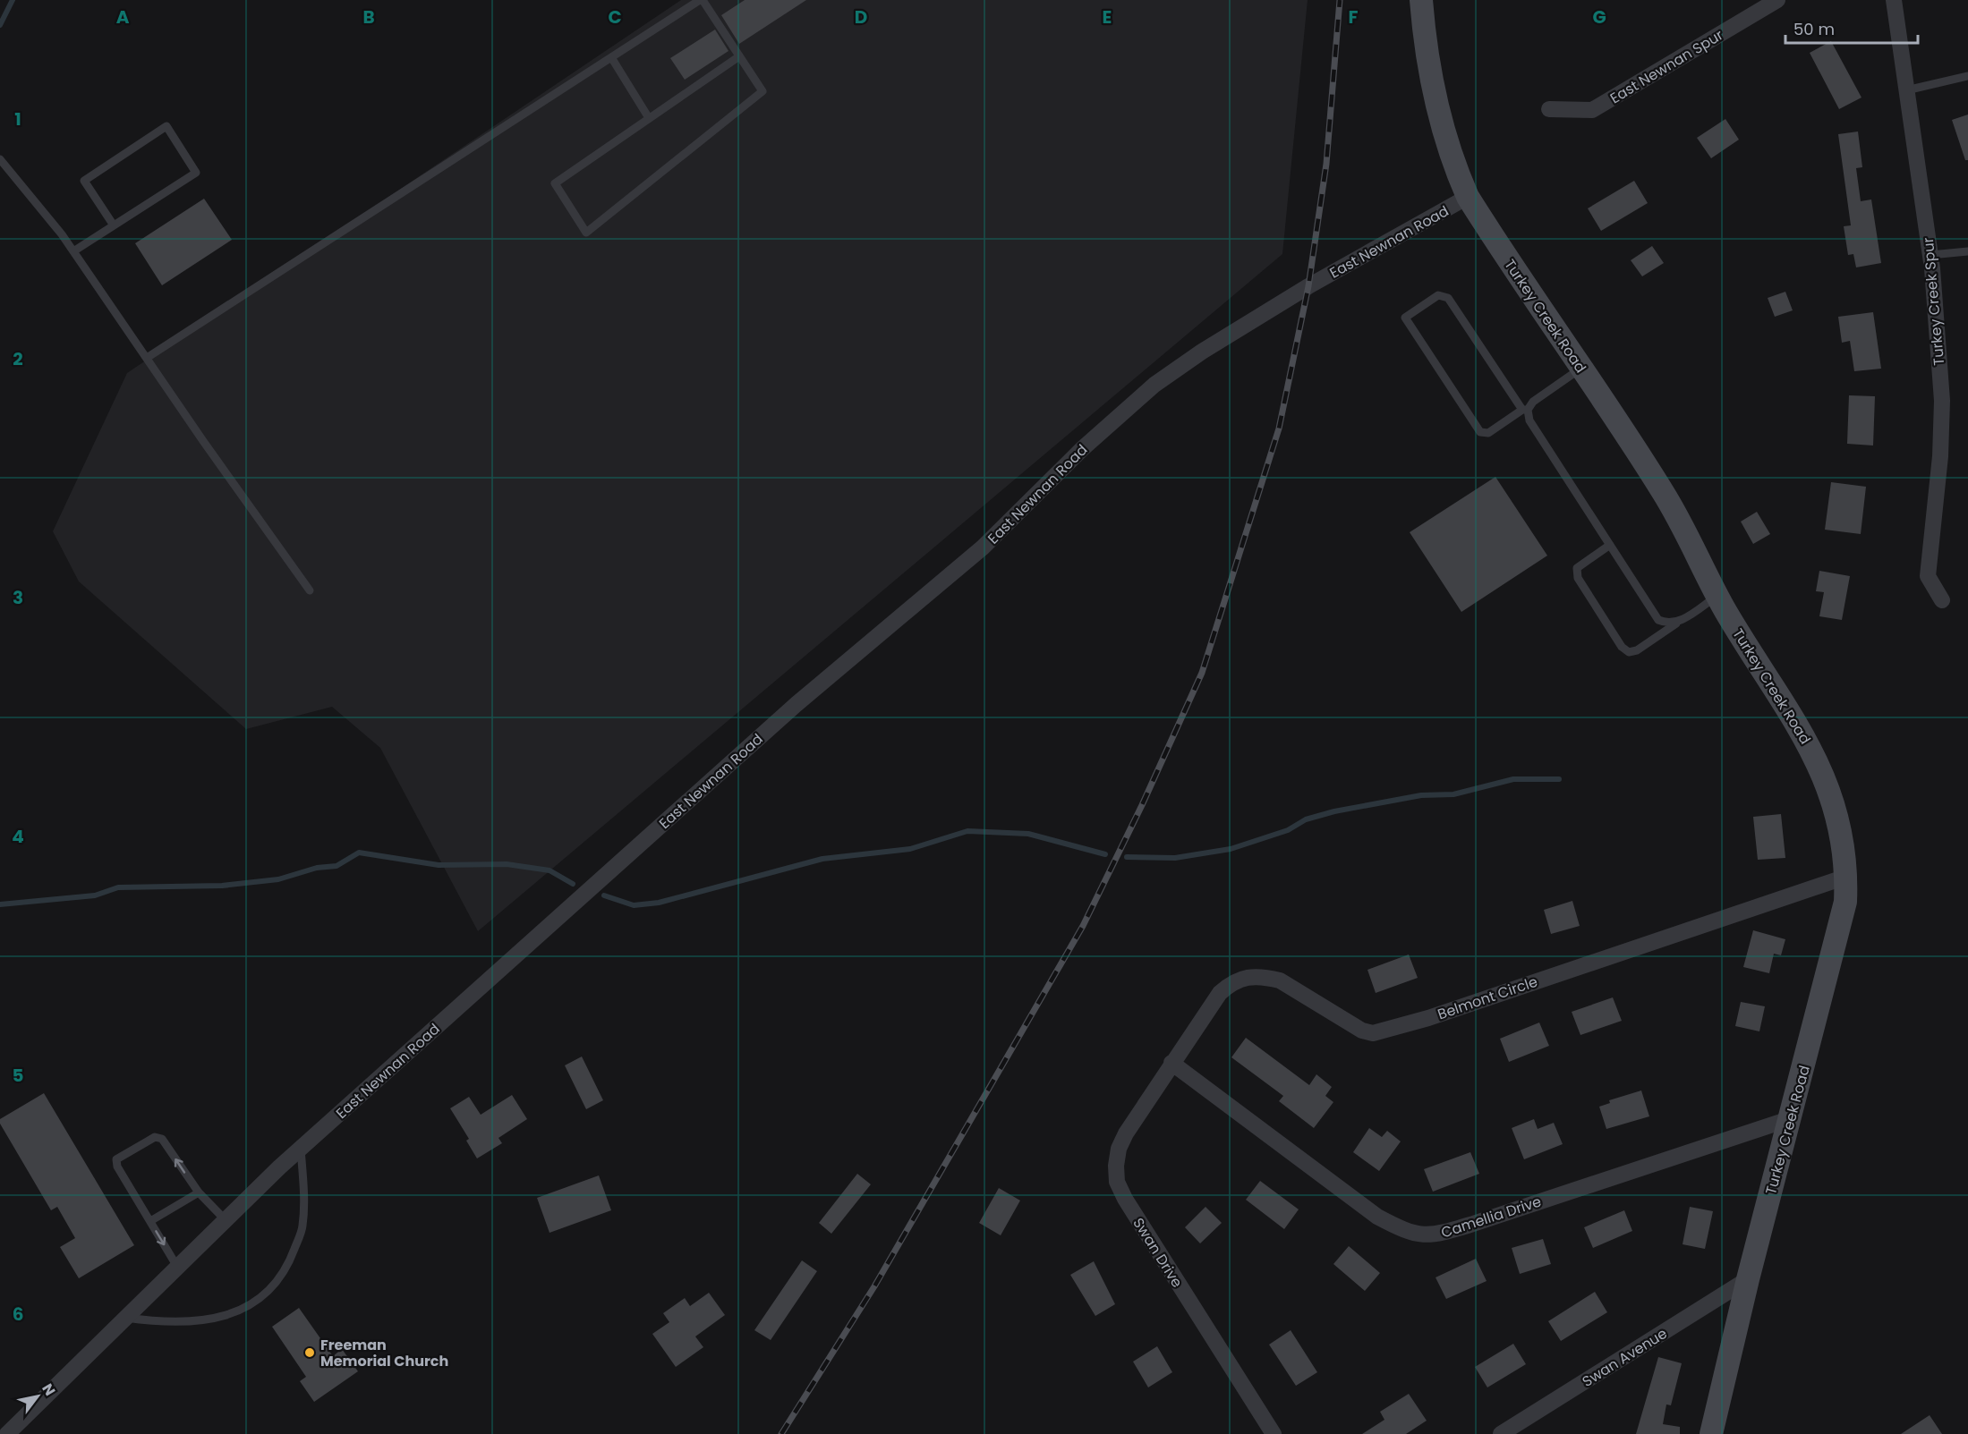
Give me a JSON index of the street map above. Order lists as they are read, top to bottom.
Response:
{
  "streets": {
    "street": [
      "East Newnan Spur",
      "East Newnan Road",
      "Turkey Creek Spur",
      "Turkey Creek Road",
      "Belmont Circle",
      "Camellia Drive",
      "Swan Drive",
      "Swan Avenue"
    ]
  },
  "crossings": [
    ["East Newnan Road", "Turkey Creek Road"],
    ["Turkey Creek Road", "Belmont Circle"],
    ["Turkey Creek Road", "Camellia Drive"],
    ["Turkey Creek Road", "Swan Avenue"],
    ["Belmont Circle", "Camellia Drive"],
    ["Belmont Circle", "Swan Drive"],
    ["Camellia Drive", "Swan Drive"]
  ],
  "places": ["Freeman Memorial Church"],
  "scale_bar": "50 m",
  "north": "top right",
  "grid": {
    "columns": [
      "A",
      "B",
      "C",
      "D",
      "E",
      "F",
      "G"
    ],
    "rows": [
      "1",
      "2",
      "3",
      "4",
      "5",
      "6"
    ]
  }
}
